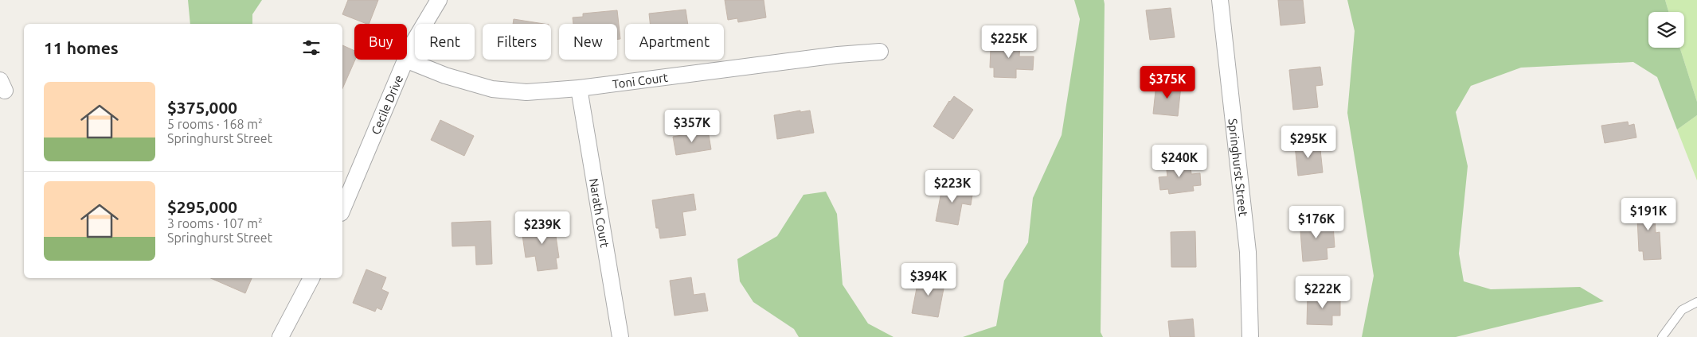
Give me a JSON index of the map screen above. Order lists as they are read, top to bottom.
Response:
{
  "streets": {
    "street": [
      "Toni Court",
      "Cecile Drive",
      "Springhurst Street",
      "Narath Court"
    ]
  },
  "crossings": [
    ["Toni Court", "Cecile Drive"],
    ["Toni Court", "Narath Court"]
  ],
  "page": {
    "chip": [
      "Buy",
      "Rent",
      "Filters",
      "New",
      "Apartment"
    ],
    "heading": "11 homes",
    "price": [
      "$225K",
      "$375K",
      "$357K",
      "$295K",
      "$240K",
      "$223K",
      "$191K",
      "$176K",
      "$239K",
      "$394K",
      "$222K"
    ],
    "list": [
      {
        "name": "$375,000",
        "note": "5 rooms · 168 m² · Springhurst Street"
      },
      {
        "name": "$295,000",
        "note": "3 rooms · 107 m² · Springhurst Street"
      }
    ]
  }
}
